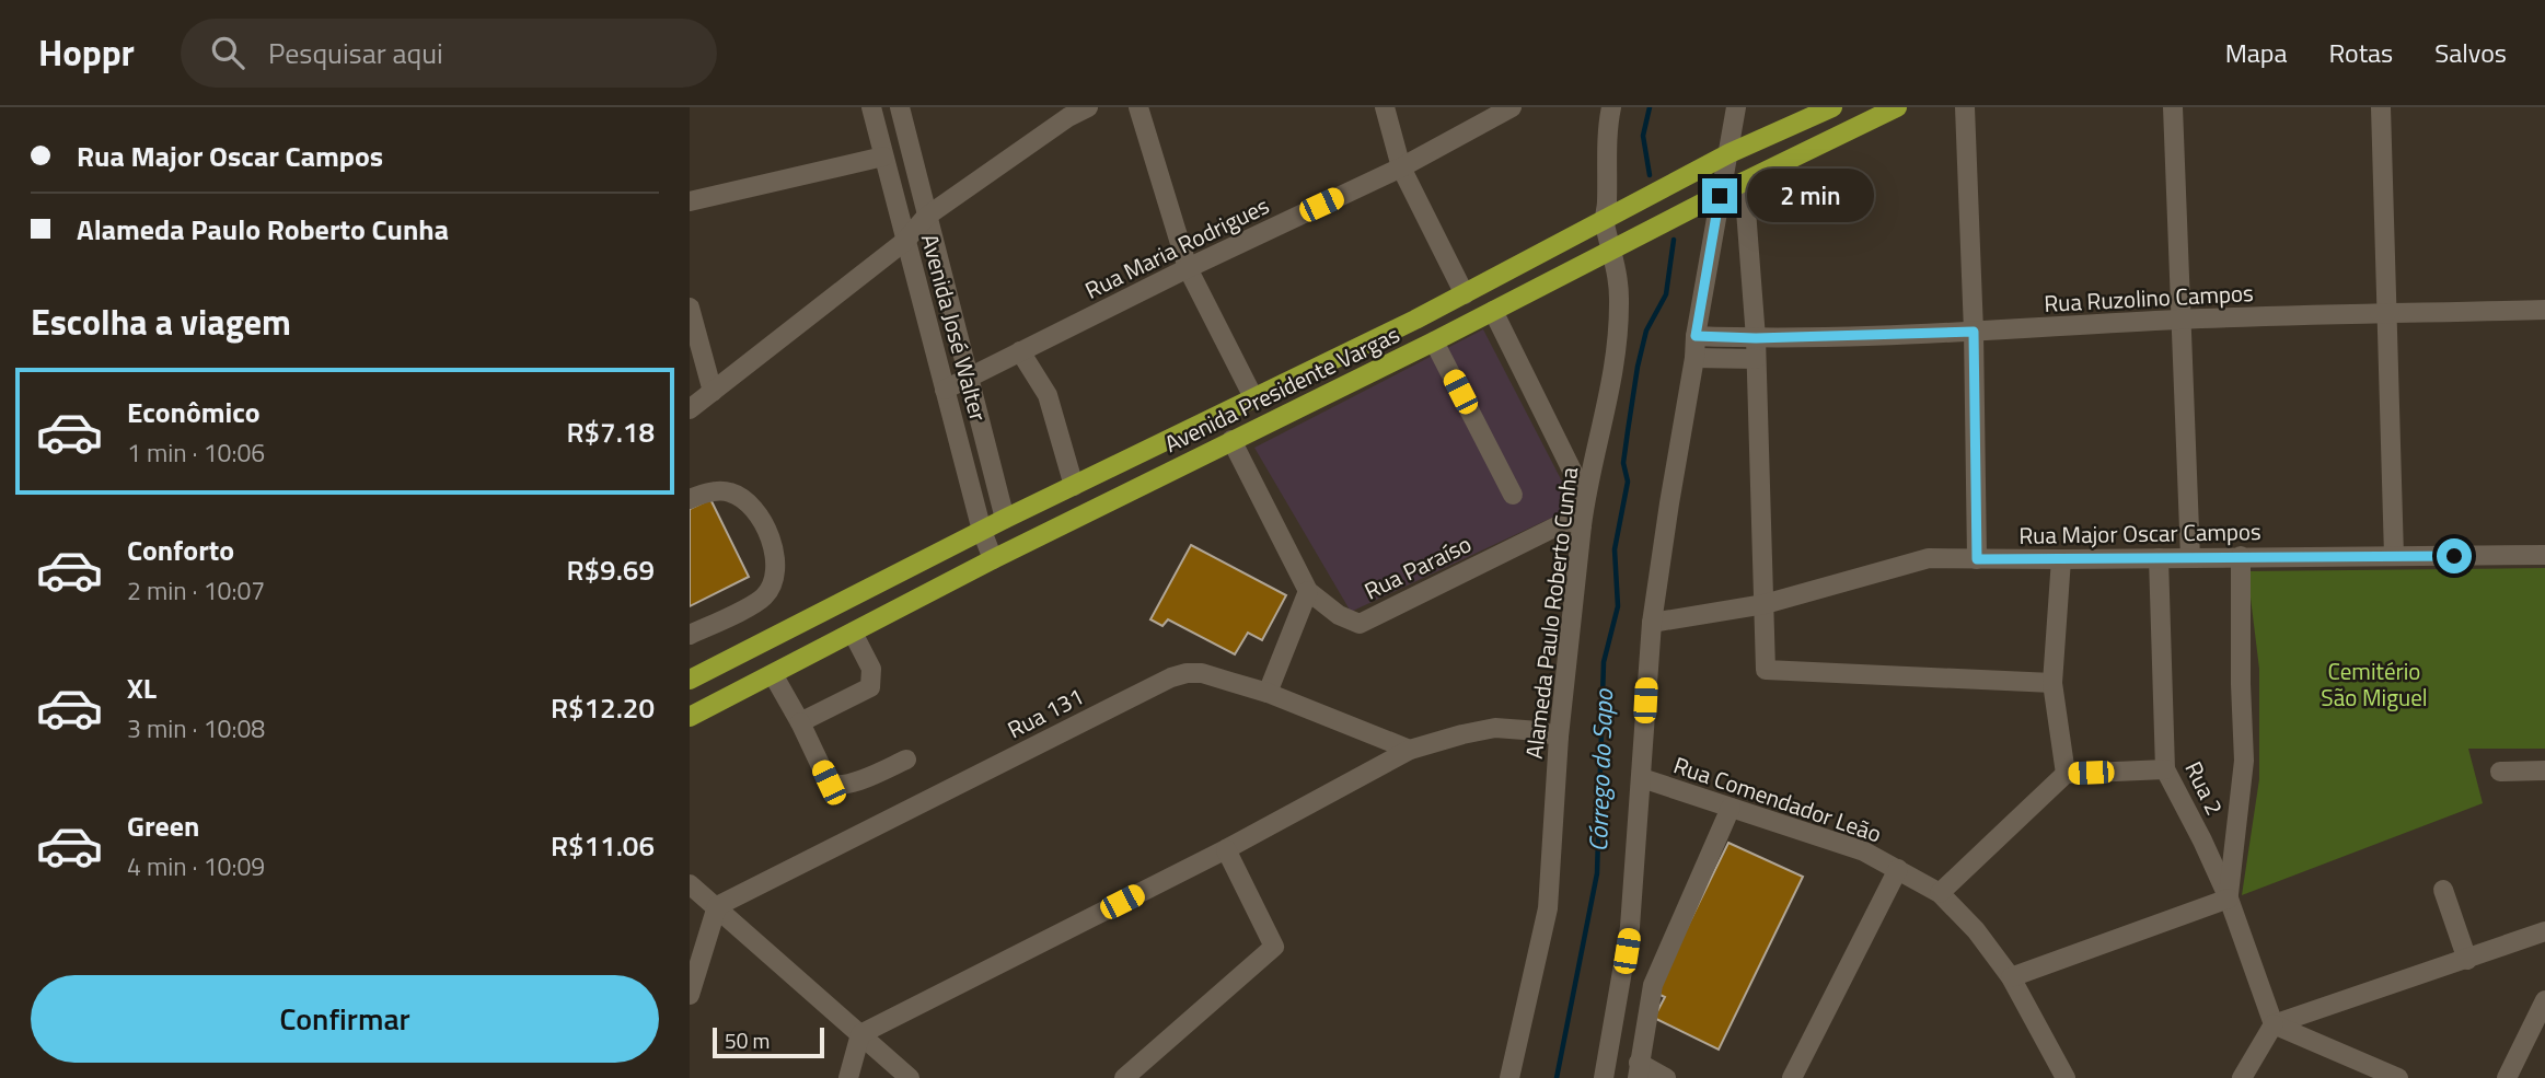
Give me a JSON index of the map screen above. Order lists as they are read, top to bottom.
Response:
{
  "streets": {
    "main road": ["Avenida Presidente Vargas"],
    "street": [
      "Rua Maria Rodrigues",
      "Rua Ruzolino Campos",
      "Avenida José Walter",
      "Rua Major Oscar Campos",
      "Rua Paraíso",
      "Alameda Paulo Roberto Cunha",
      "Rua 131",
      "Rua 2",
      "Rua Comendador Leão"
    ]
  },
  "crossings": [
    ["Rua Maria Rodrigues", "Avenida José Walter"],
    ["Avenida José Walter", "Avenida Presidente Vargas"],
    ["Avenida Presidente Vargas", "Rua Paraíso"],
    ["Avenida Presidente Vargas", "Alameda Paulo Roberto Cunha"],
    ["Rua Major Oscar Campos", "Rua 2"],
    ["Rua Paraíso", "Alameda Paulo Roberto Cunha"]
  ],
  "water": ["Córrego do Sapo"],
  "parks": ["Cemitério São Miguel"],
  "scale_bar": "50 m",
  "page": {
    "header": "Hoppr",
    "search": "Pesquisar aqui",
    "nav": ["Mapa", "Rotas", "Salvos"],
    "banner": ["Rua Major Oscar Campos", "Alameda Paulo Roberto Cunha"],
    "bubble": "2 min",
    "heading": "Escolha a viagem",
    "list": [
      {
        "name": "Econômico",
        "note": "1 min · 10:06",
        "value": "R$7.18"
      },
      {
        "name": "Conforto",
        "note": "2 min · 10:07",
        "value": "R$9.69"
      },
      {
        "name": "XL",
        "note": "3 min · 10:08",
        "value": "R$12.20"
      },
      {
        "name": "Green",
        "note": "4 min · 10:09",
        "value": "R$11.06"
      }
    ],
    "buttons": "Confirmar",
    "scale": "50 m"
  }
}
